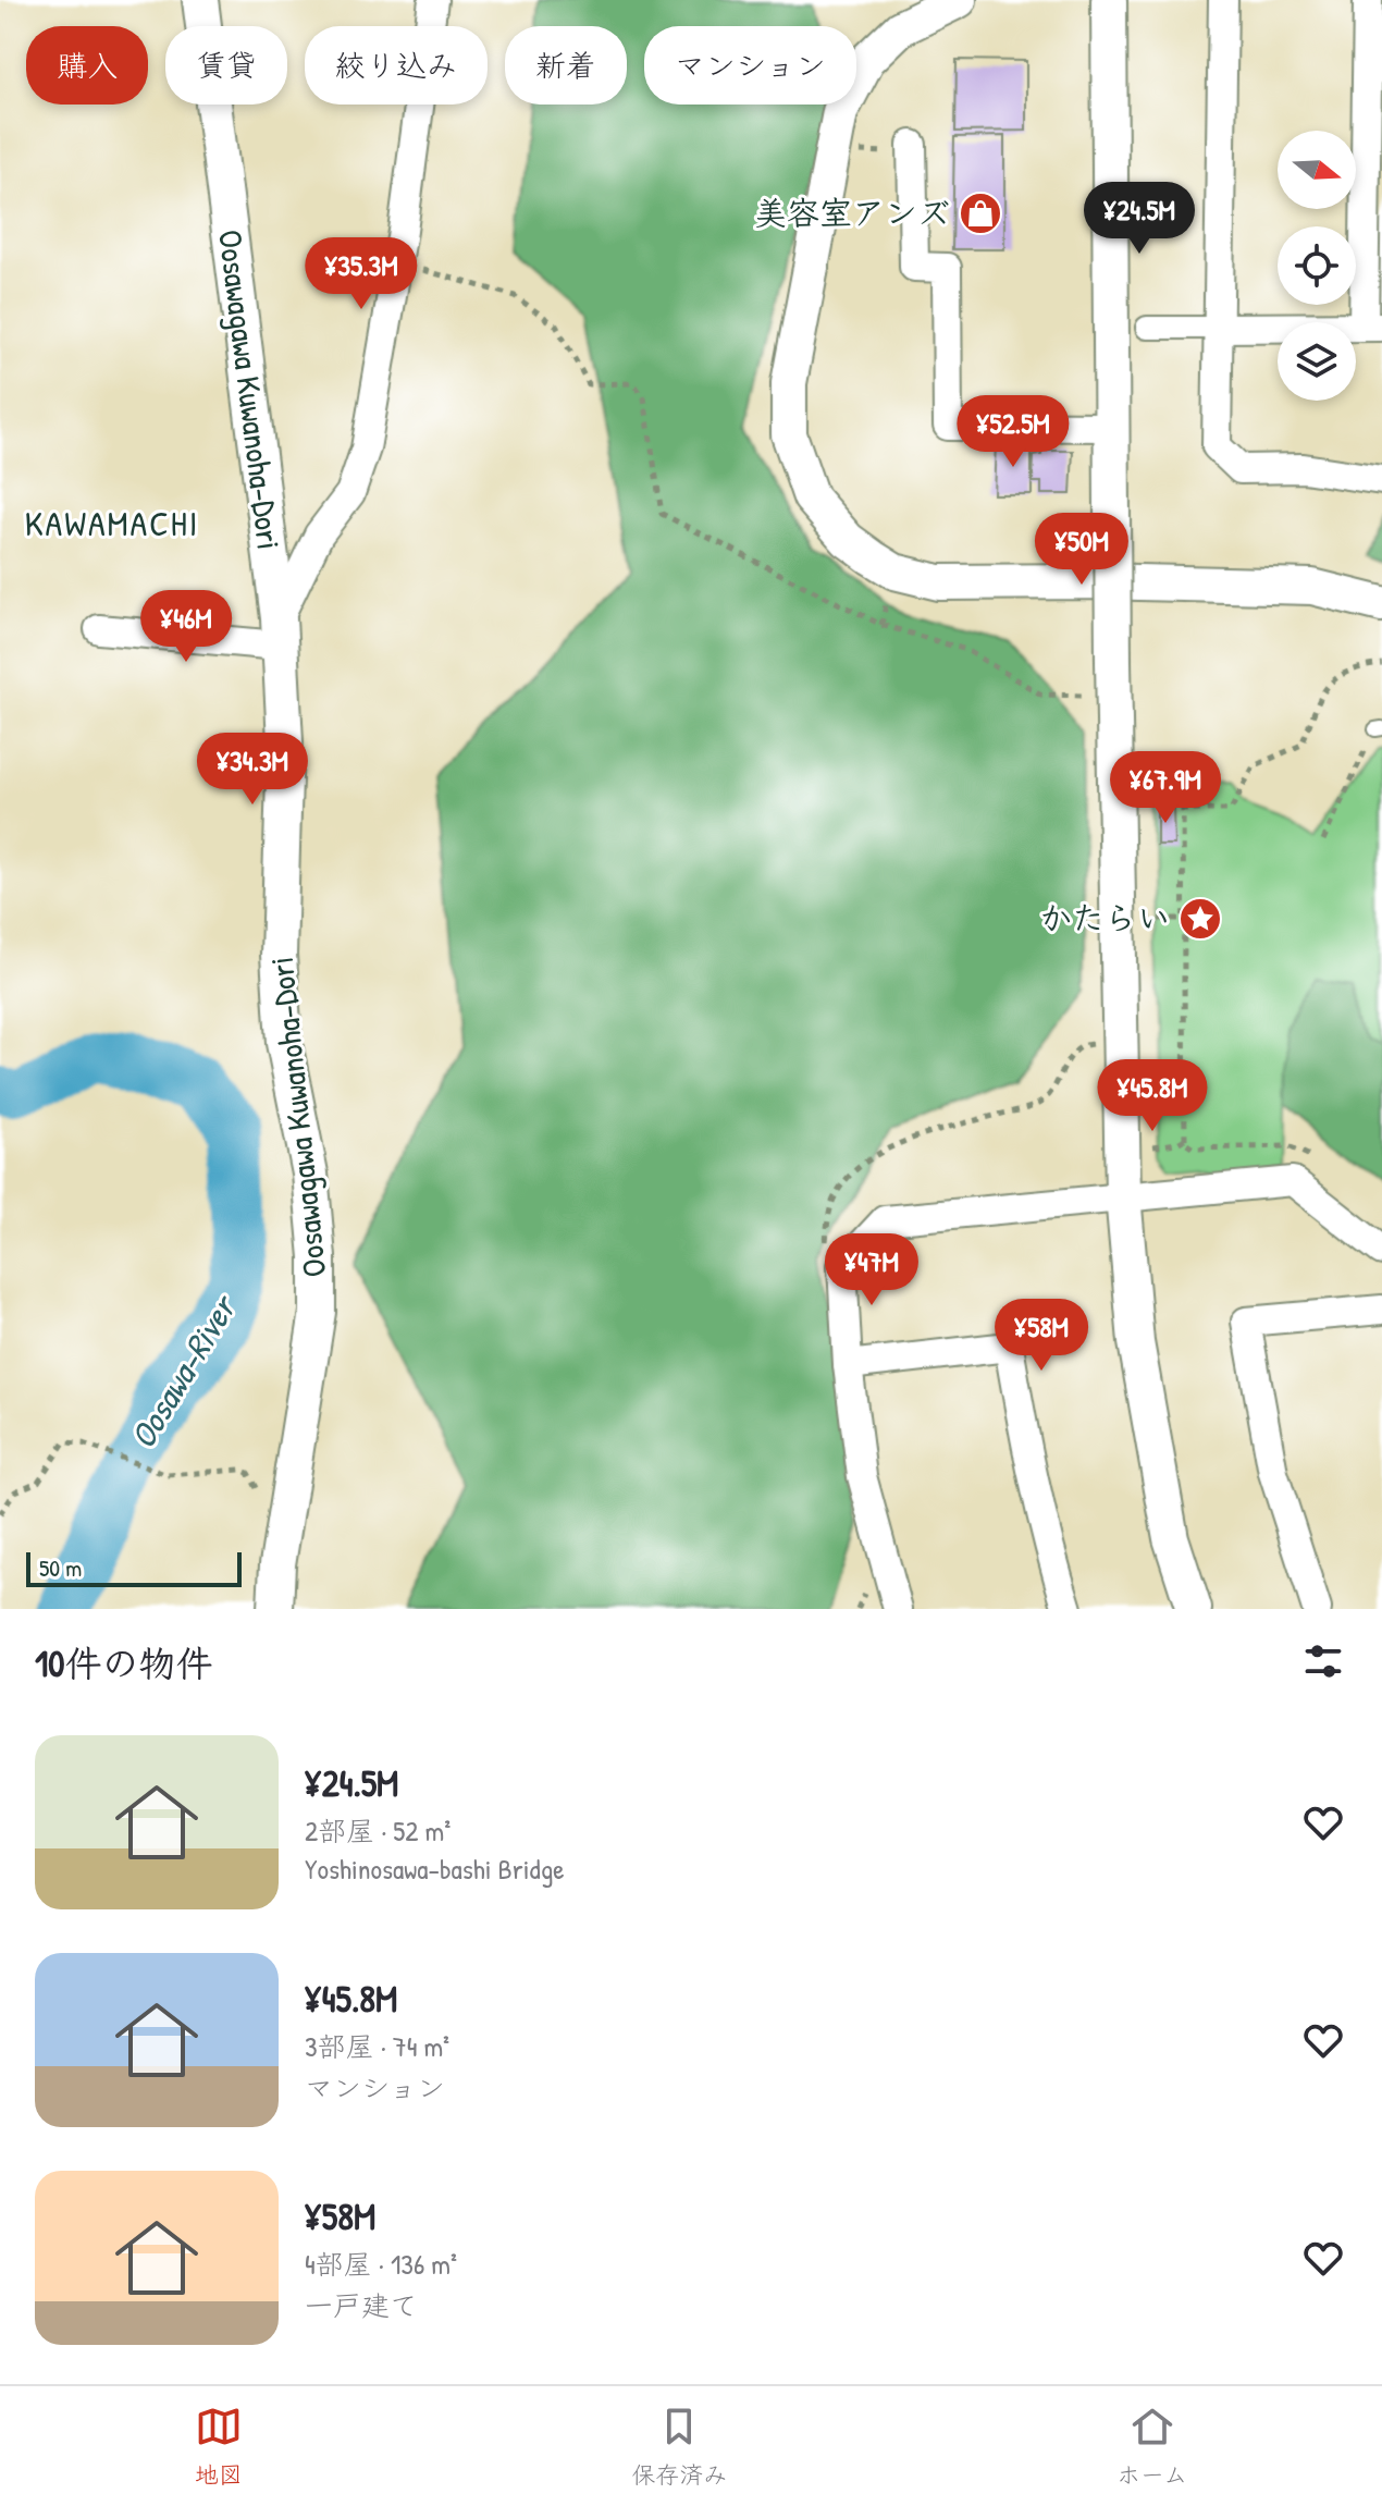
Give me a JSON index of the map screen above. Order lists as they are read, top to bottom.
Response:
{
  "streets": {
    "street": ["Oosawagawa Kuwanoha-Dori"]
  },
  "districts": ["KAWAMACHI"],
  "water": ["Oosawa-River"],
  "places": {
    "shop": ["美容室アンズ"],
    "place": ["かたらい"]
  },
  "scale_bar": "50 m",
  "north": "right",
  "page": {
    "chip": [
      "購入",
      "賃貸",
      "絞り込み",
      "新着",
      "マンション"
    ],
    "price": [
      "¥24.5M",
      "¥35.3M",
      "¥52.5M",
      "¥50M",
      "¥46M",
      "¥34.3M",
      "¥67.9M",
      "¥45.8M",
      "¥47M",
      "¥58M"
    ],
    "scale": "50 m",
    "heading": "10件の物件",
    "list": [
      {
        "name": "¥24.5M",
        "note": "2部屋 · 52 m² · Yoshinosawa-bashi Bridge"
      },
      {
        "name": "¥45.8M",
        "note": "3部屋 · 74 m² · マンション"
      },
      {
        "name": "¥58M",
        "note": "4部屋 · 136 m² · 一戸建て"
      }
    ],
    "tabs": ["地図", "保存済み", "ホーム"]
  }
}
